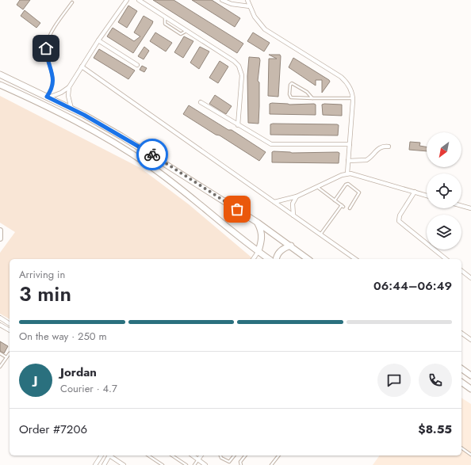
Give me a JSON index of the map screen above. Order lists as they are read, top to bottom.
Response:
{
  "north": "bottom left",
  "page": {
    "heading": ["3 min", "Arriving in", "06:44–06:49"],
    "panel": [
      "Jordan",
      "Courier · 4.7",
      "Order #7206",
      "$8.55"
    ],
    "bar": "On the way · 250 m",
    "round": "J"
  }
}
